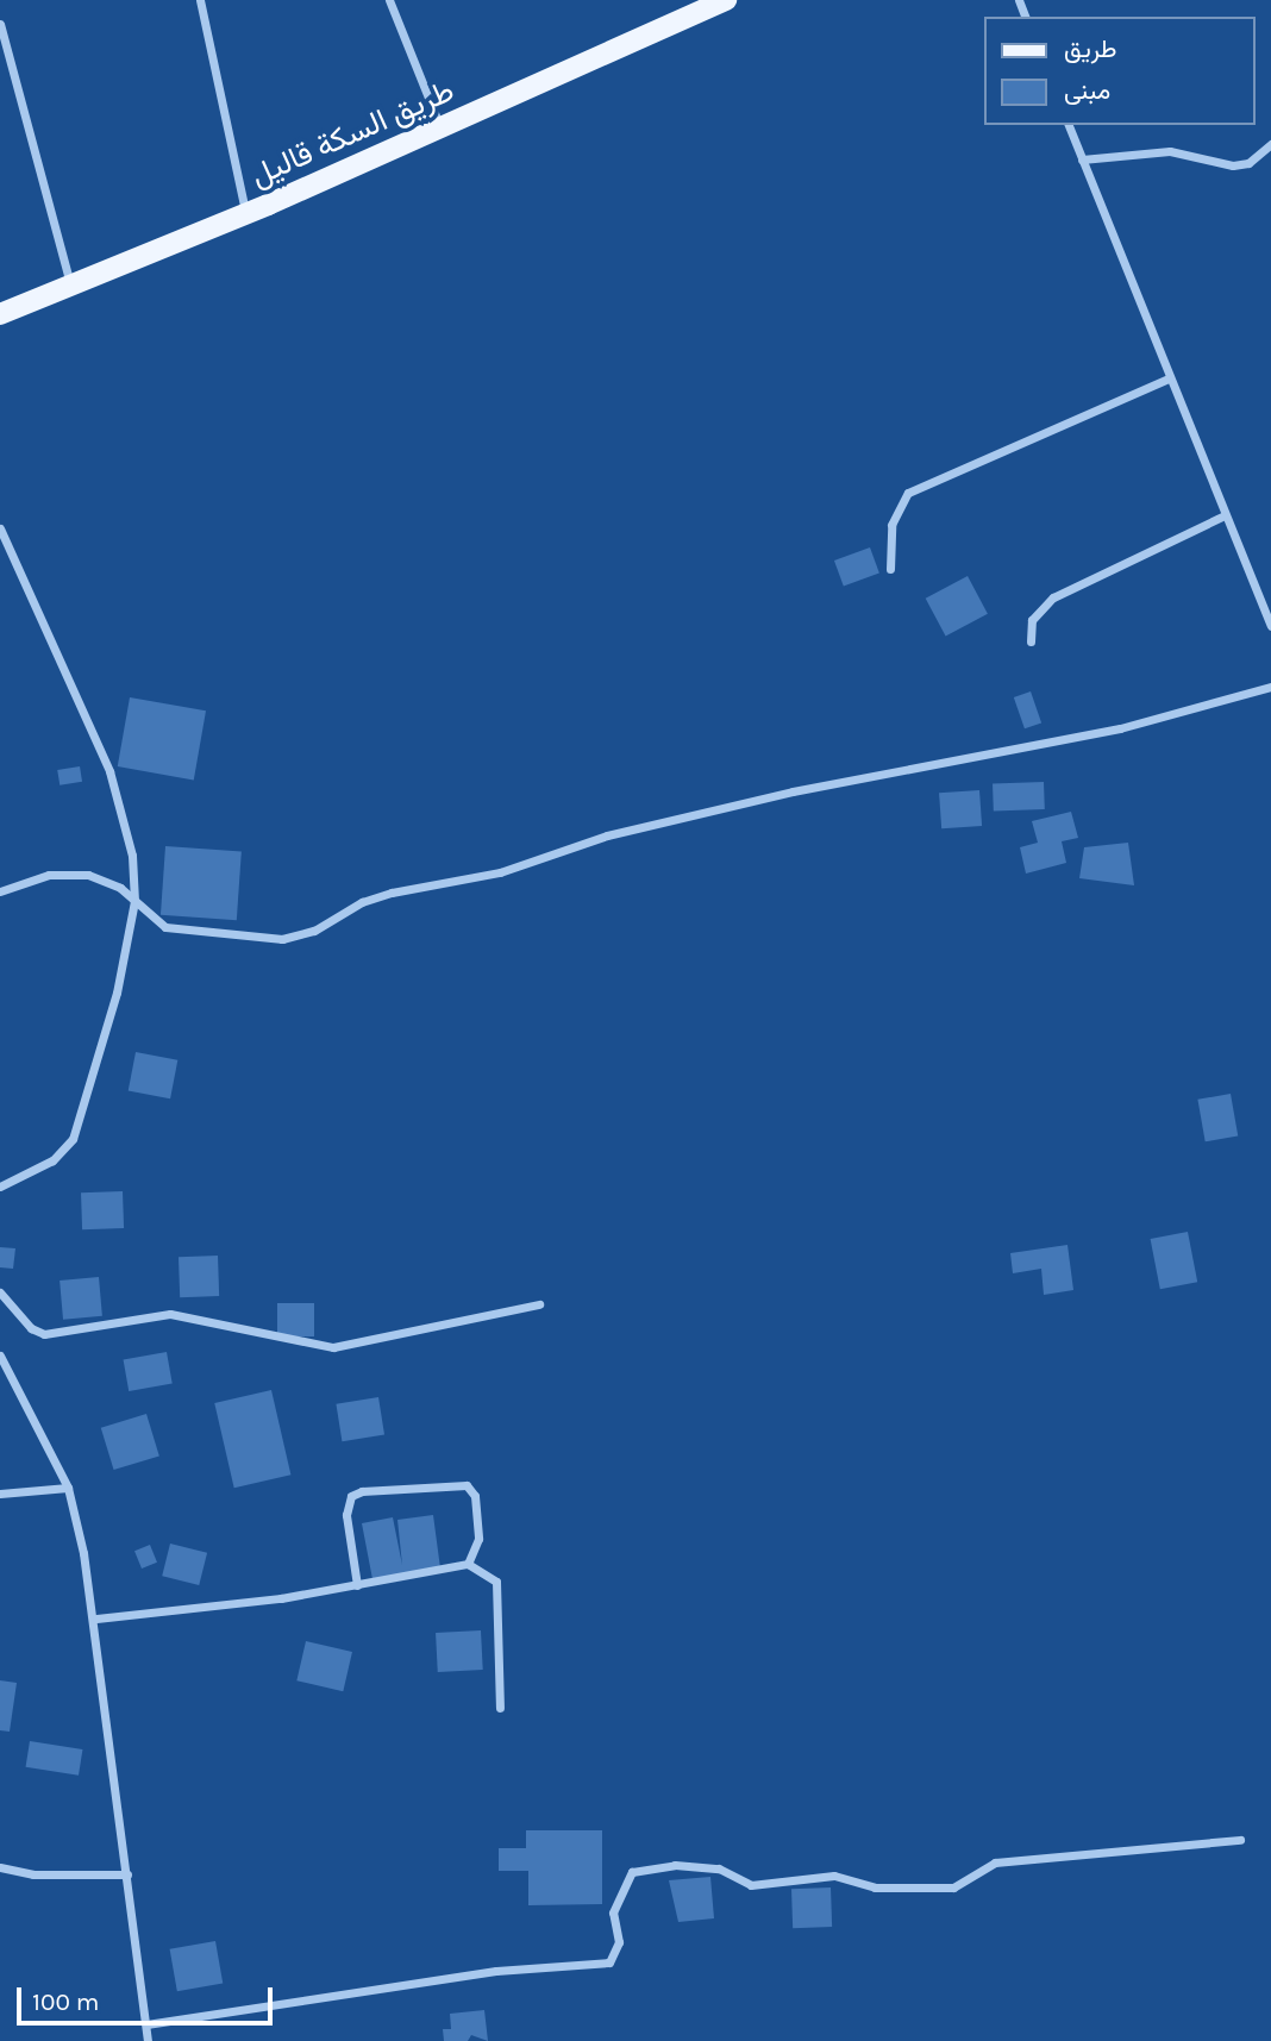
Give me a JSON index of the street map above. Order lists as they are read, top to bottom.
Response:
{
  "streets": {
    "main road": ["طريق السكة قاليل"]
  },
  "legend": ["طريق", "مبنى"],
  "scale_bar": "100 m"
}
